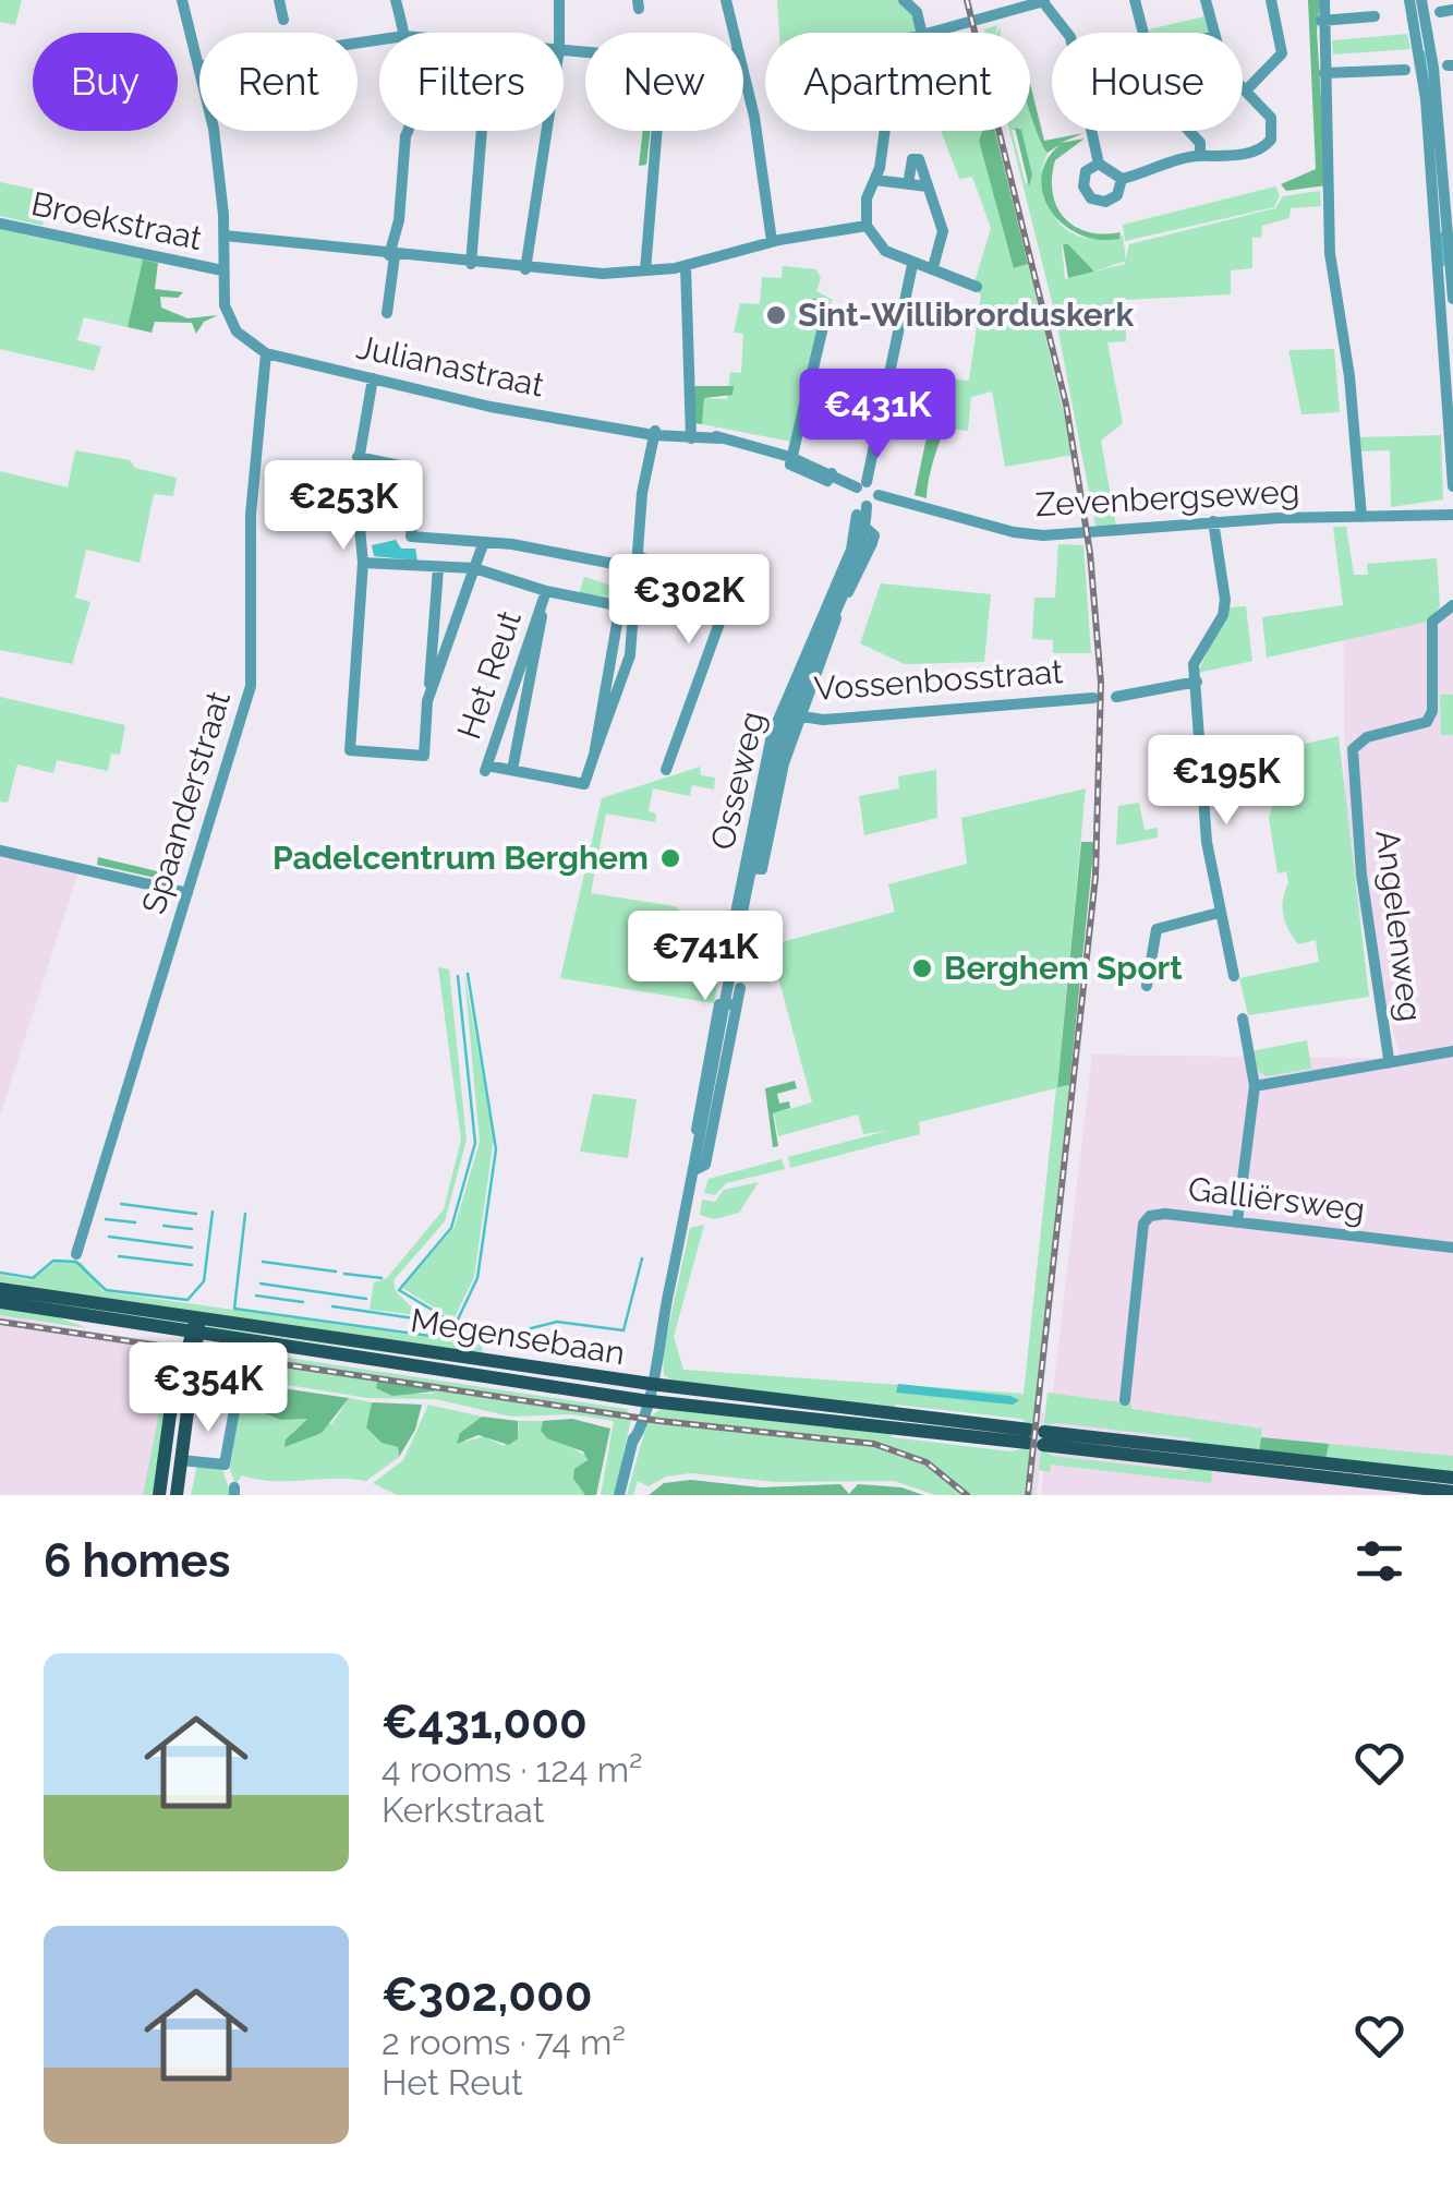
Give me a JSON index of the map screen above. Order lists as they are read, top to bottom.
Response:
{
  "streets": {
    "main road": ["Megensebaan"],
    "street": [
      "Broekstraat",
      "Julianastraat",
      "Zevenbergseweg",
      "Het Reut",
      "Vossenbosstraat",
      "Osseweg",
      "Spaanderstraat",
      "Angelenweg",
      "Galliërsweg"
    ]
  },
  "crossings": [
    ["Julianastraat", "Zevenbergseweg"],
    ["Julianastraat", "Het Reut"],
    ["Julianastraat", "Spaanderstraat"],
    ["Vossenbosstraat", "Osseweg"],
    ["Osseweg", "Megensebaan"]
  ],
  "places": ["Sint-Willibrorduskerk", "Padelcentrum Berghem", "Berghem Sport"],
  "page": {
    "chip": [
      "Buy",
      "Rent",
      "Filters",
      "New",
      "Apartment",
      "House"
    ],
    "price": [
      "€431K",
      "€253K",
      "€302K",
      "€195K",
      "€741K",
      "€354K"
    ],
    "heading": "6 homes",
    "list": [
      {
        "name": "€431,000",
        "note": "4 rooms · 124 m² · Kerkstraat"
      },
      {
        "name": "€302,000",
        "note": "2 rooms · 74 m² · Het Reut"
      }
    ]
  }
}
